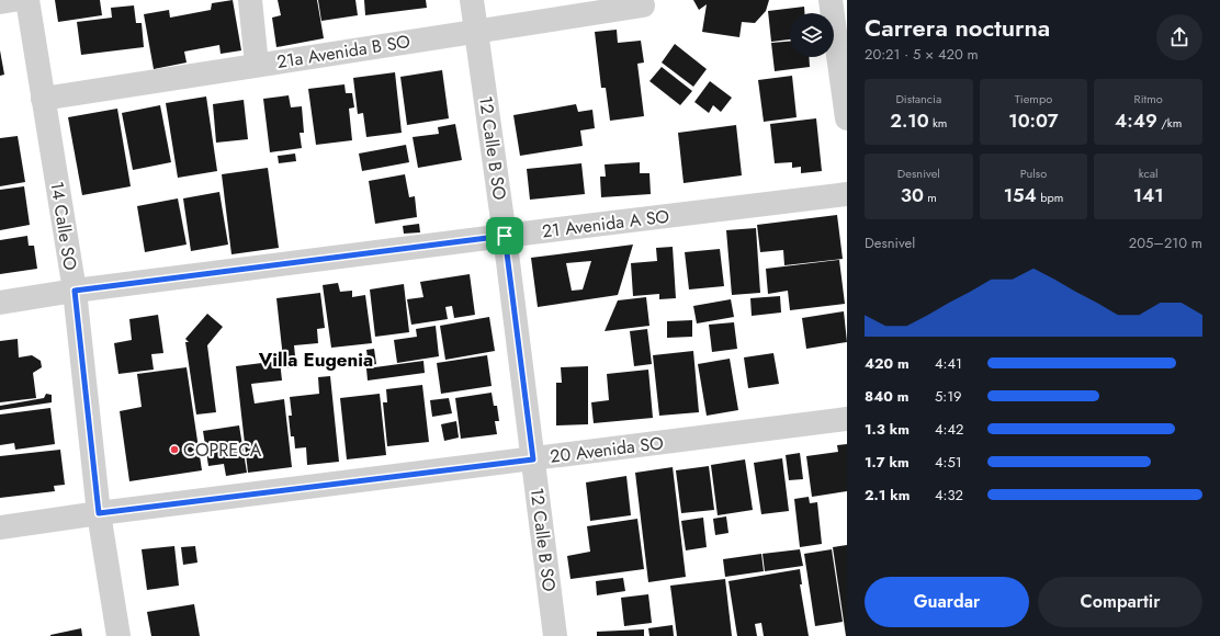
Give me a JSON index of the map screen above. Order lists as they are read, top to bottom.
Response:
{
  "streets": {
    "street": [
      "21a Avenida B SO",
      "12 Calle B SO",
      "21 Avenida A SO",
      "14 Calle SO",
      "20 Avenida SO"
    ]
  },
  "crossings": [
    ["21a Avenida B SO", "12 Calle B SO"],
    ["21a Avenida B SO", "14 Calle SO"],
    ["12 Calle B SO", "21 Avenida A SO"],
    ["12 Calle B SO", "20 Avenida SO"],
    ["21 Avenida A SO", "14 Calle SO"],
    ["14 Calle SO", "20 Avenida SO"]
  ],
  "districts": ["Villa Eugenia"],
  "places": ["COPRECA"],
  "page": {
    "heading": ["Carrera nocturna", "20:21 · 5 × 420 m"],
    "stats": [
      ["Distancia", "2.10 km"],
      ["Tiempo", "10:07"],
      ["Ritmo", "4:49 /km"],
      ["Desnivel", "30 m"],
      ["Pulso", "154 bpm"],
      ["kcal", "141"]
    ],
    "chart": ["Desnivel", "205–210 m"],
    "list": [
      {
        "name": "420 m",
        "note": "4:41"
      },
      {
        "name": "840 m",
        "note": "5:19"
      },
      {
        "name": "1.3 km",
        "note": "4:42"
      },
      {
        "name": "1.7 km",
        "note": "4:51"
      },
      {
        "name": "2.1 km",
        "note": "4:32"
      }
    ],
    "buttons": ["Guardar", "Compartir"]
  }
}
